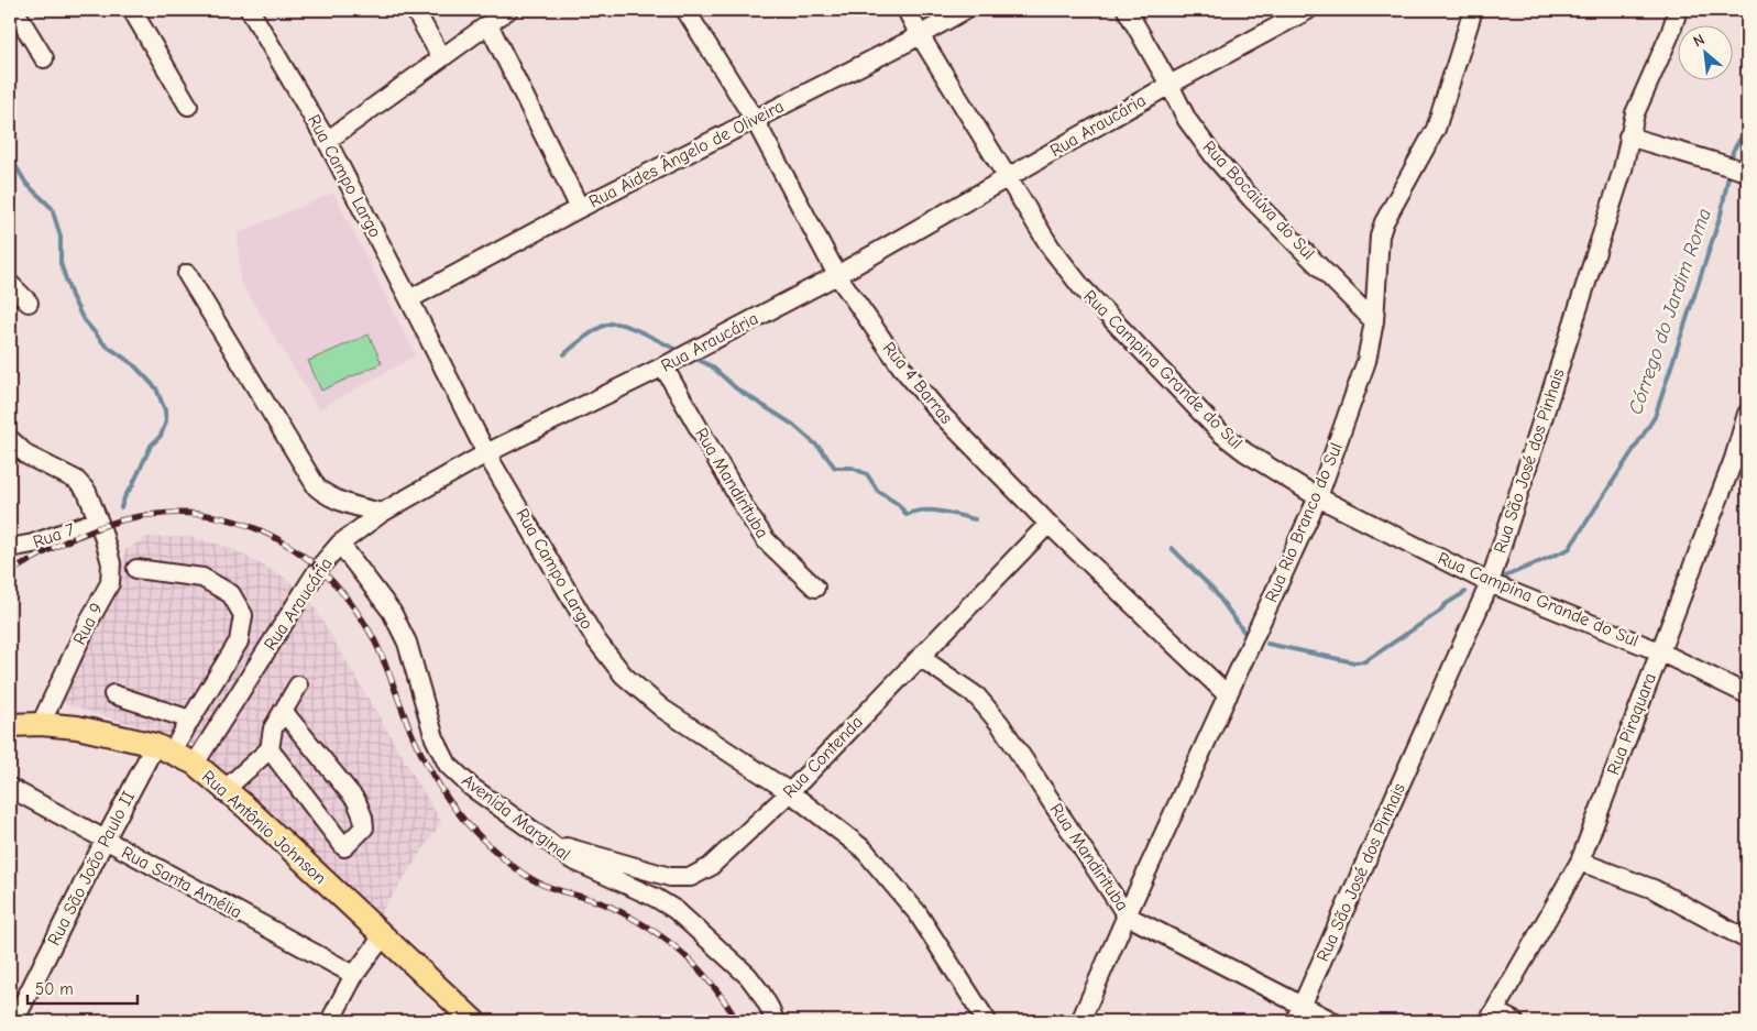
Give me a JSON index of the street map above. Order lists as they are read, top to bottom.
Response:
{
  "streets": {
    "main road": ["Rua Antônio Johnson"],
    "street": [
      "Rua Araucária",
      "Rua Aides Ângelo de Oliveira",
      "Rua Campo Largo",
      "Rua Bocaiúva do Sul",
      "Rua Campina Grande do Sul",
      "Rua 4 Barras",
      "Rua São José dos Pinhais",
      "Rua Mandirituba",
      "Rua Rio Branco do Sul",
      "Rua 7",
      "Rua 9",
      "Rua Piraquara",
      "Rua Contenda",
      "Avenida Marginal",
      "Rua São João Paulo II",
      "Rua Santa Amélia"
    ]
  },
  "crossings": [
    ["Rua Araucária", "Rua Campo Largo"],
    ["Rua Araucária", "Rua Bocaiúva do Sul"],
    ["Rua Araucária", "Rua Campina Grande do Sul"],
    ["Rua Araucária", "Rua 4 Barras"],
    ["Rua Araucária", "Rua Mandirituba"],
    ["Rua Araucária", "Avenida Marginal"],
    ["Rua Araucária", "Rua Antônio Johnson"],
    ["Rua Aides Ângelo de Oliveira", "Rua Campo Largo"],
    ["Rua Aides Ângelo de Oliveira", "Rua Campina Grande do Sul"],
    ["Rua Aides Ângelo de Oliveira", "Rua 4 Barras"],
    ["Rua Campo Largo", "Rua Contenda"],
    ["Rua Bocaiúva do Sul", "Rua Rio Branco do Sul"],
    ["Rua Campina Grande do Sul", "Rua São José dos Pinhais"],
    ["Rua Campina Grande do Sul", "Rua Rio Branco do Sul"],
    ["Rua Campina Grande do Sul", "Rua Piraquara"],
    ["Rua 4 Barras", "Rua Rio Branco do Sul"],
    ["Rua 4 Barras", "Rua Contenda"],
    ["Rua São José dos Pinhais", "Rua Mandirituba"],
    ["Rua Mandirituba", "Rua Rio Branco do Sul"],
    ["Rua Mandirituba", "Rua Contenda"],
    ["Rua 7", "Rua 9"],
    ["Rua 9", "Rua Antônio Johnson"],
    ["Rua Contenda", "Avenida Marginal"],
    ["Rua Antônio Johnson", "Rua São João Paulo II"],
    ["Rua São João Paulo II", "Rua Santa Amélia"]
  ],
  "water": ["Córrego do Jardim Roma"],
  "scale_bar": "50 m",
  "north": "top left"
}
